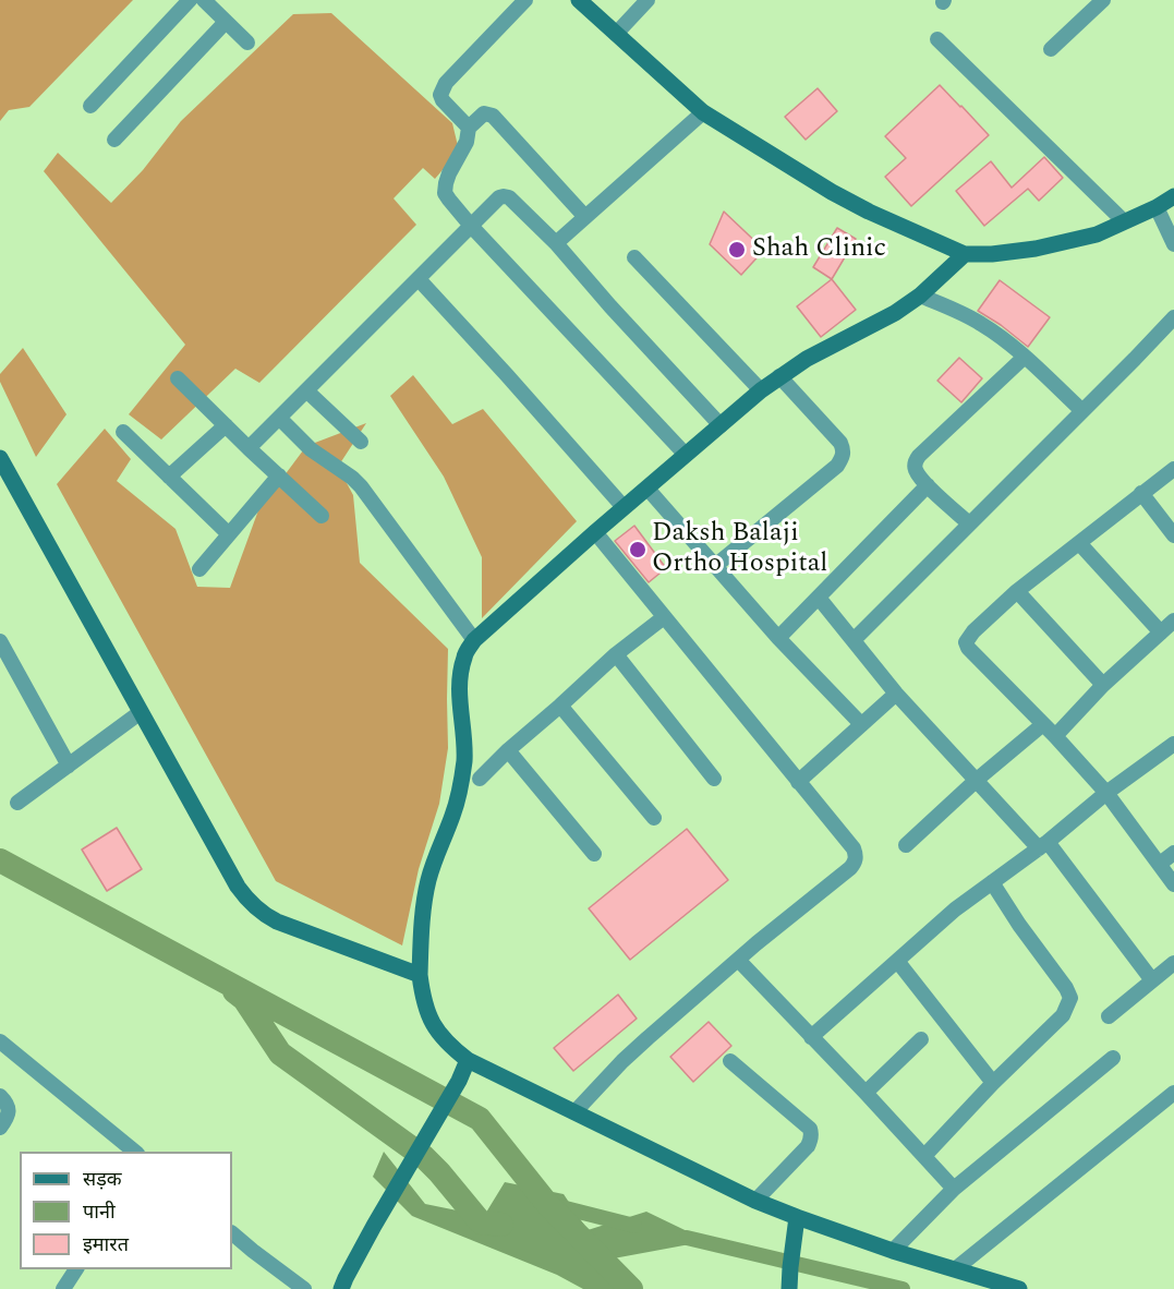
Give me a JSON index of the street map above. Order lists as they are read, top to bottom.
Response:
{
  "places": ["Shah Clinic", "Daksh Balaji Ortho Hospital"],
  "legend": ["सड़क", "पानी", "इमारत"]
}
